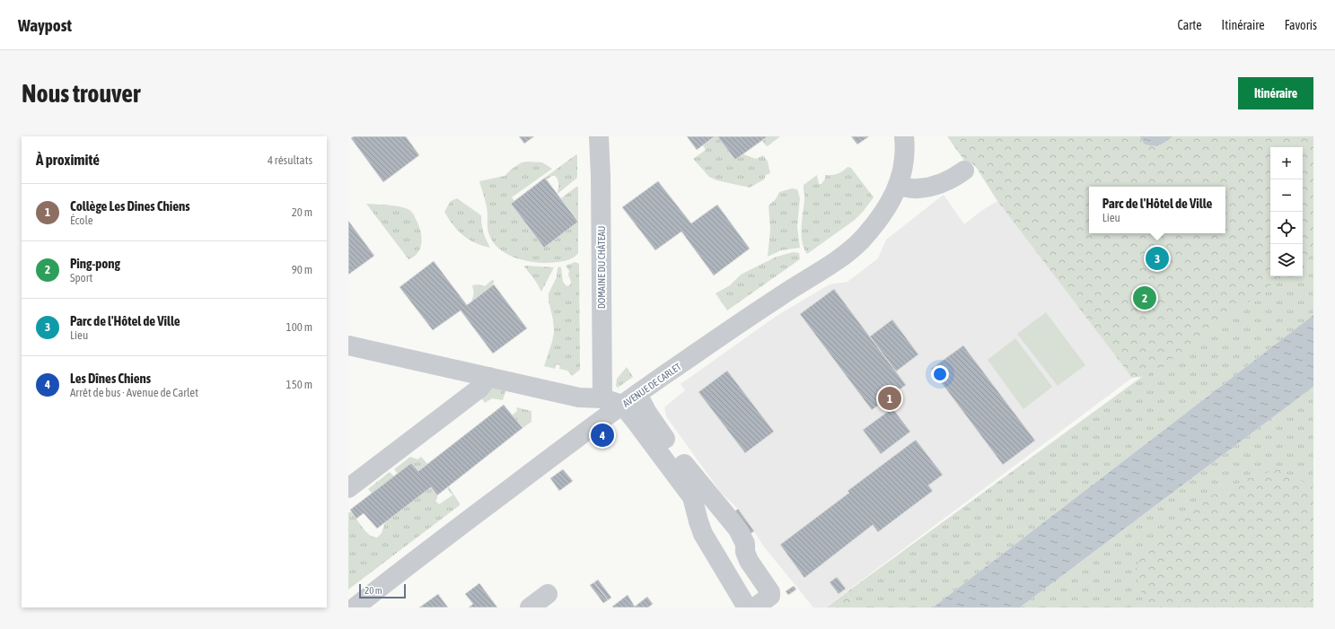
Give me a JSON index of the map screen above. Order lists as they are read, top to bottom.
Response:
{
  "streets": {
    "street": ["DOMAINE DU CHÂTEAU", "AVENUE DE CARLET"]
  },
  "scale_bar": "20 m",
  "page": {
    "header": "Waypost",
    "nav": ["Carte", "Itinéraire", "Favoris"],
    "buttons": "Itinéraire",
    "title": "Nous trouver",
    "heading": ["À proximité", "4 résultats"],
    "map_buttons": ["+", "−"],
    "list": [
      {
        "mark": "1",
        "name": "Collège Les Dines Chiens",
        "note": "École",
        "value": "20 m"
      },
      {
        "mark": "2",
        "name": "Ping-pong",
        "note": "Sport",
        "value": "90 m"
      },
      {
        "mark": "3",
        "name": "Parc de l'Hôtel de Ville",
        "note": "Lieu",
        "value": "100 m"
      },
      {
        "mark": "4",
        "name": "Les Dînes Chiens",
        "note": "Arrêt de bus · Avenue de Carlet",
        "value": "150 m"
      }
    ],
    "popup": ["Parc de l'Hôtel de Ville", "Lieu"],
    "pins": [
      "3",
      "2",
      "1",
      "4"
    ],
    "scale": "20 m"
  }
}
